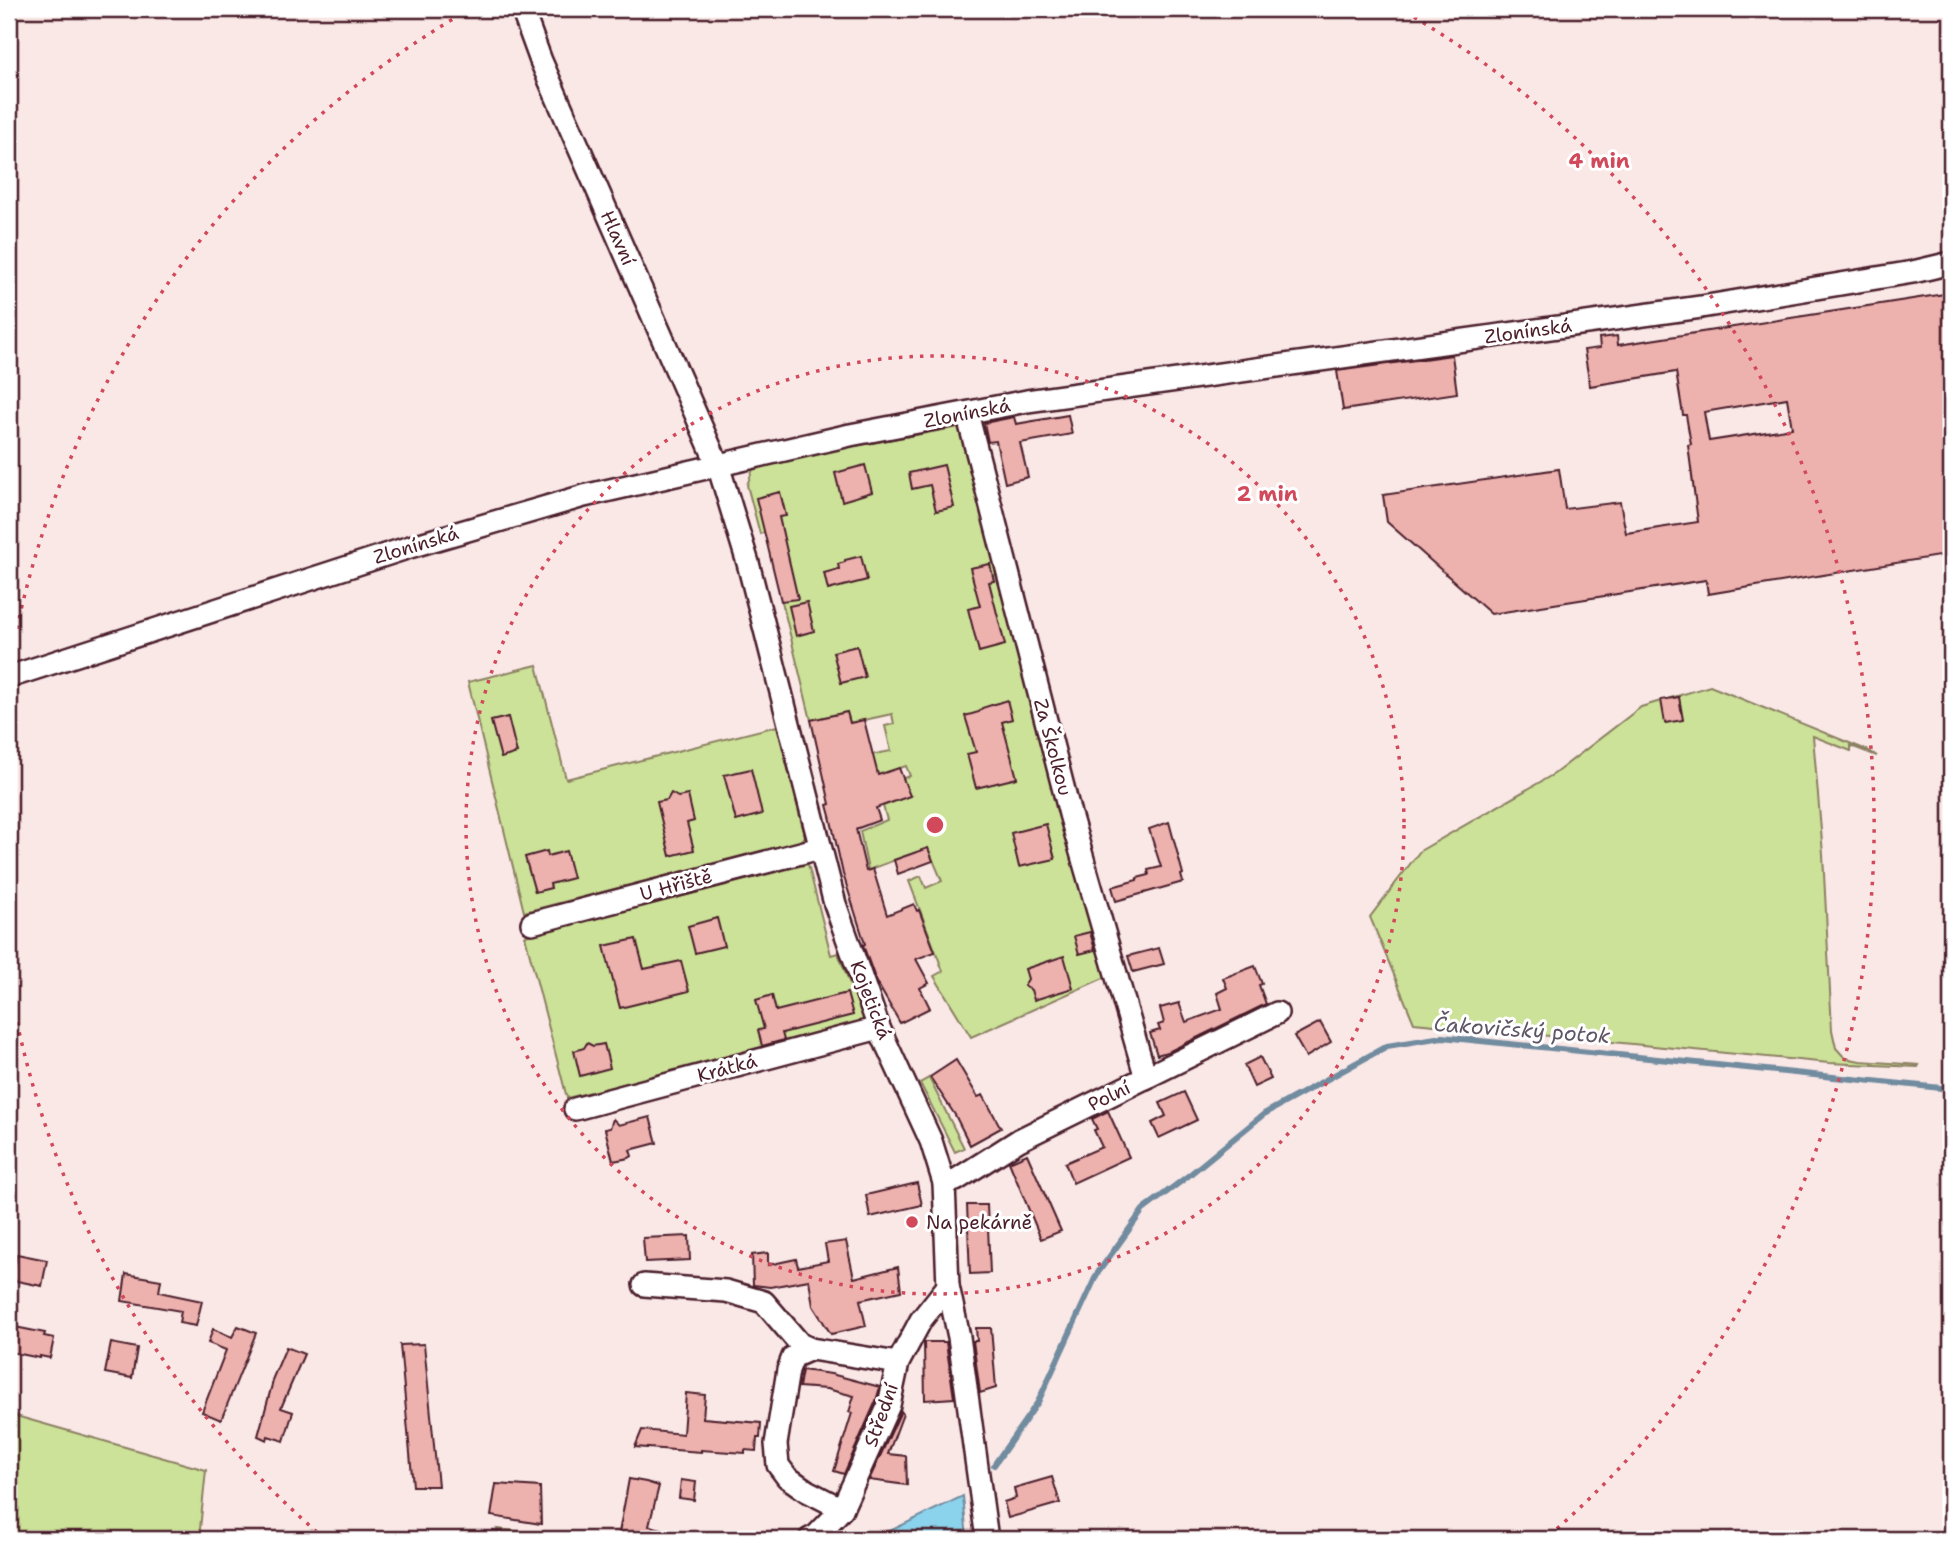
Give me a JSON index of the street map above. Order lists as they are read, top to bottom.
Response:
{
  "streets": {
    "street": [
      "Hlavní",
      "Zlonínská",
      "Za Školkou",
      "U Hřiště",
      "Kojetická",
      "Krátká",
      "Polní",
      "Střední"
    ]
  },
  "crossings": [
    ["Hlavní", "Zlonínská"],
    ["Hlavní", "Kojetická"],
    ["Zlonínská", "Za Školkou"],
    ["Zlonínská", "Kojetická"],
    ["Za Školkou", "Polní"],
    ["U Hřiště", "Kojetická"],
    ["Kojetická", "Krátká"],
    ["Kojetická", "Polní"],
    ["Kojetická", "Střední"]
  ],
  "water": ["Čakovičský potok"],
  "places": ["Na pekárně"],
  "rings": ["4 min", "2 min"]
}
